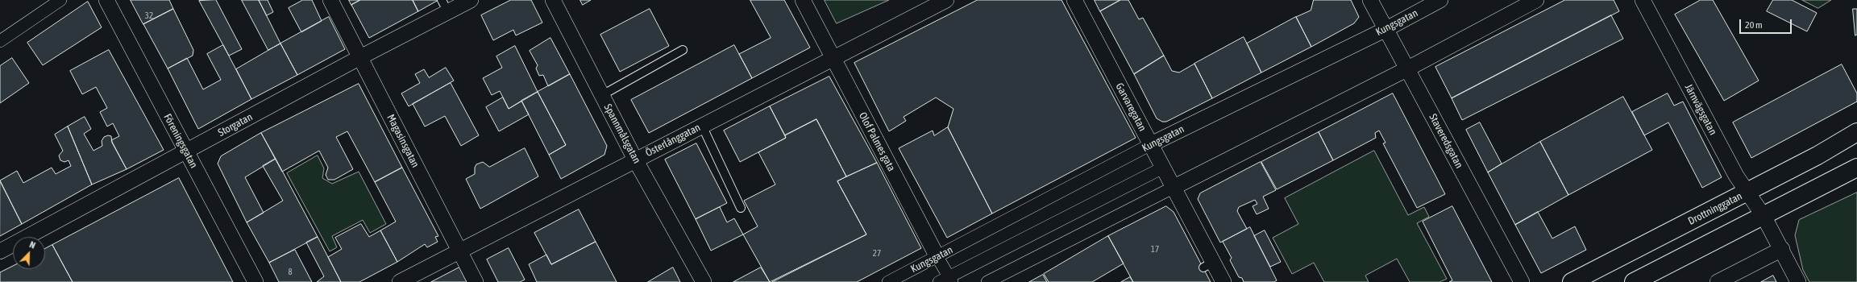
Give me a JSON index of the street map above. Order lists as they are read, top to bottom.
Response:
{
  "streets": {
    "street": [
      "Kungsgatan",
      "Garvaregatan",
      "Järnvägsgatan",
      "Storgatan",
      "Spannmålsgatan",
      "Österlånggatan",
      "Föreningsgatan",
      "Magasinsgatan",
      "Staveredsgatan",
      "Olof Palmes gata",
      "Drottninggatan"
    ]
  },
  "crossings": [
    ["Kungsgatan", "Garvaregatan"],
    ["Kungsgatan", "Staveredsgatan"],
    ["Kungsgatan", "Olof Palmes gata"],
    ["Järnvägsgatan", "Drottninggatan"],
    ["Storgatan", "Föreningsgatan"],
    ["Storgatan", "Magasinsgatan"],
    ["Spannmålsgatan", "Österlånggatan"],
    ["Österlånggatan", "Magasinsgatan"],
    ["Österlånggatan", "Olof Palmes gata"]
  ],
  "house_numbers": [
    "32",
    "17",
    "27",
    "8"
  ],
  "scale_bar": "20 m",
  "north": "top right"
}
